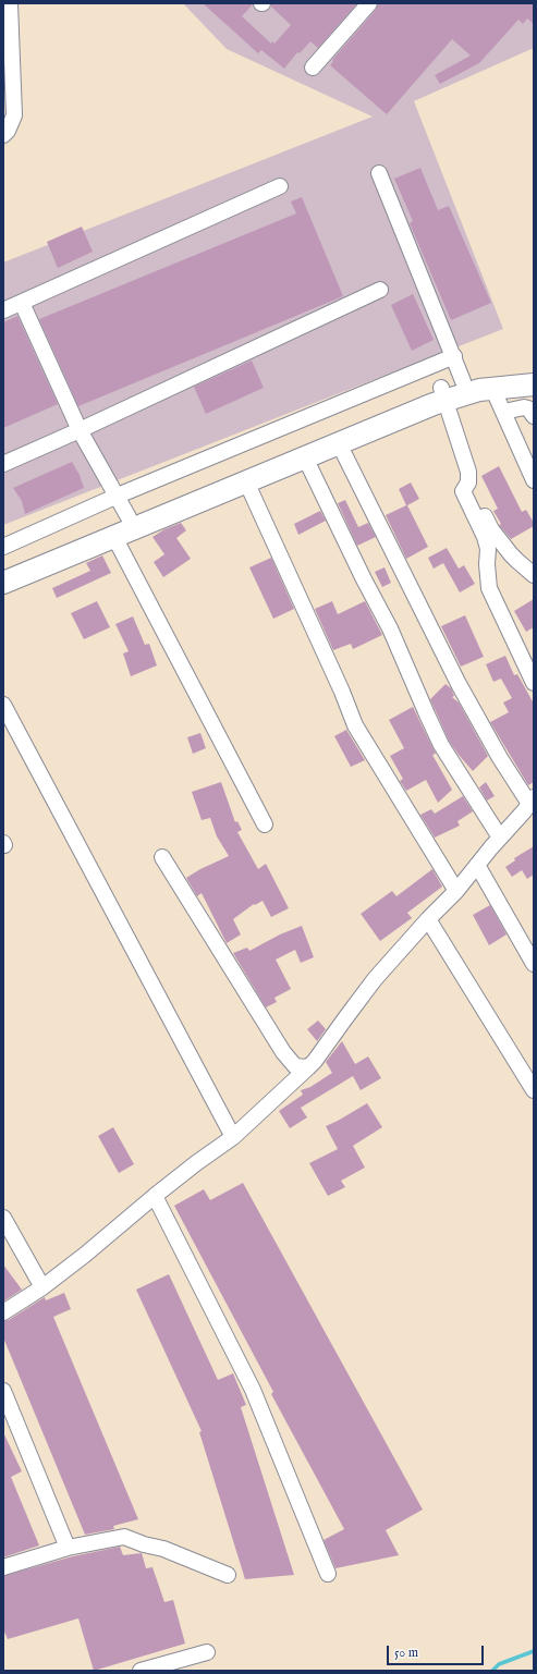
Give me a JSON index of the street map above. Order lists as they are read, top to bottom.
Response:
{
  "scale_bar": "50 m"
}
